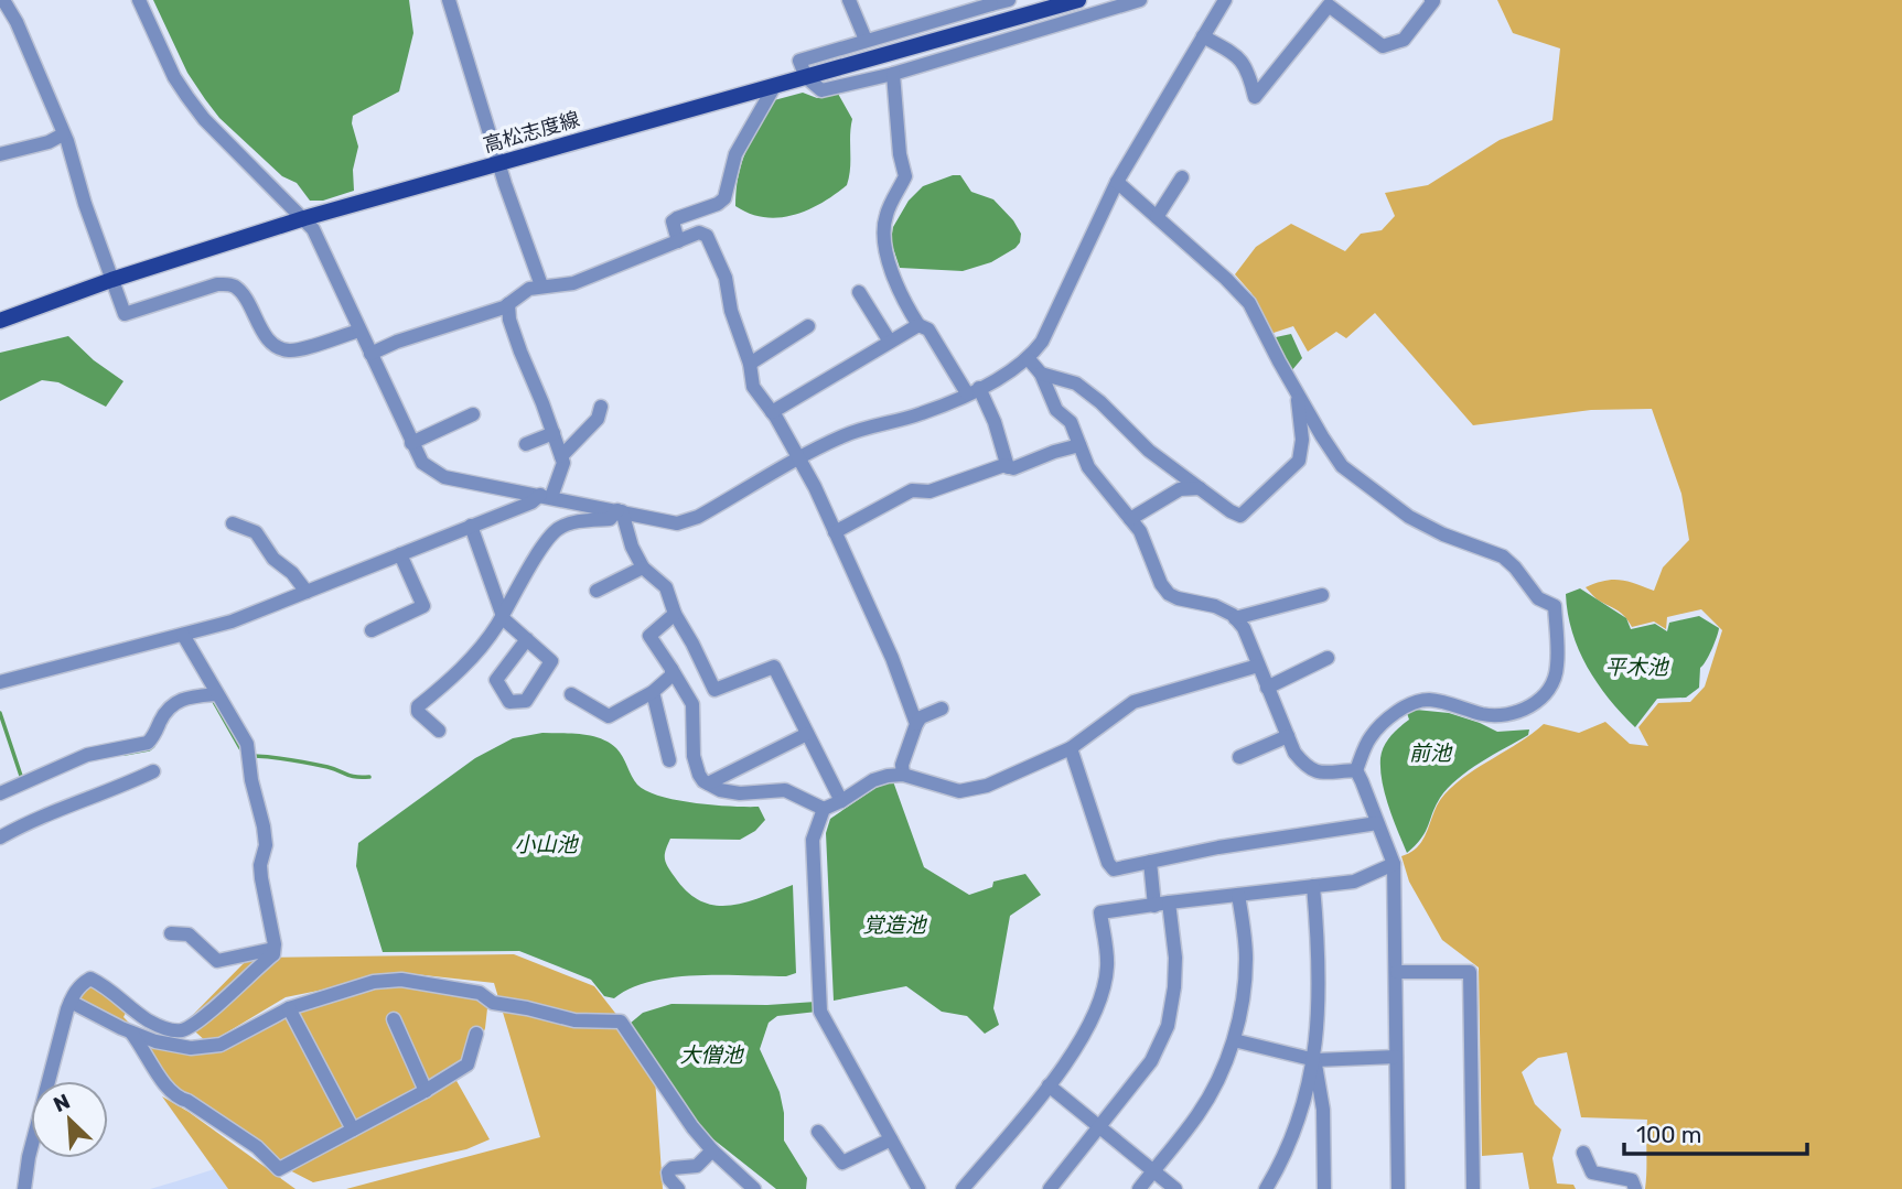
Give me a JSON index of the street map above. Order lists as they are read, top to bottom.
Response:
{
  "streets": {
    "main road": ["高松志度線"]
  },
  "water": [
    "平木池",
    "前池",
    "小山池",
    "覚造池",
    "大僧池"
  ],
  "scale_bar": "100 m",
  "north": "top left"
}
